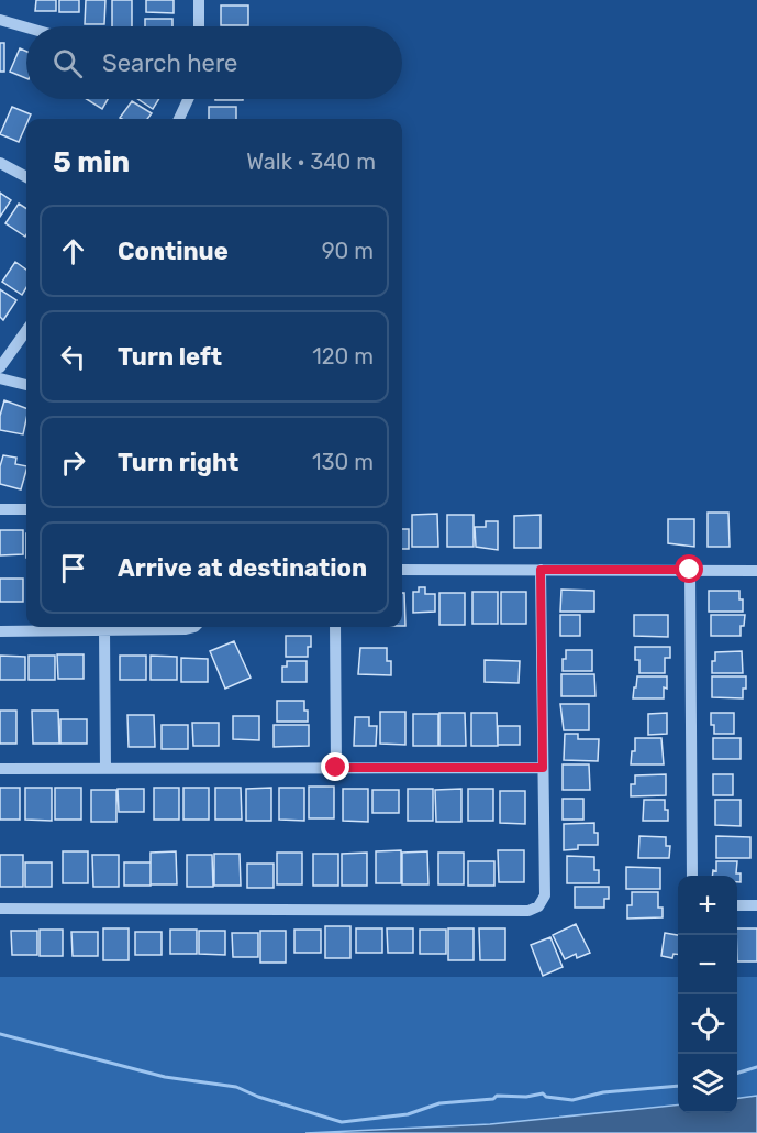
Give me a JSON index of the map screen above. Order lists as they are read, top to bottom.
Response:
{
  "page": {
    "search": "Search here",
    "heading": ["5 min", "Walk · 340 m"],
    "list": [
      ["Continue", "90 m"],
      ["Turn left", "120 m"],
      ["Turn right", "130 m"],
      "Arrive at destination"
    ],
    "map_buttons": ["+", "−"]
  }
}
